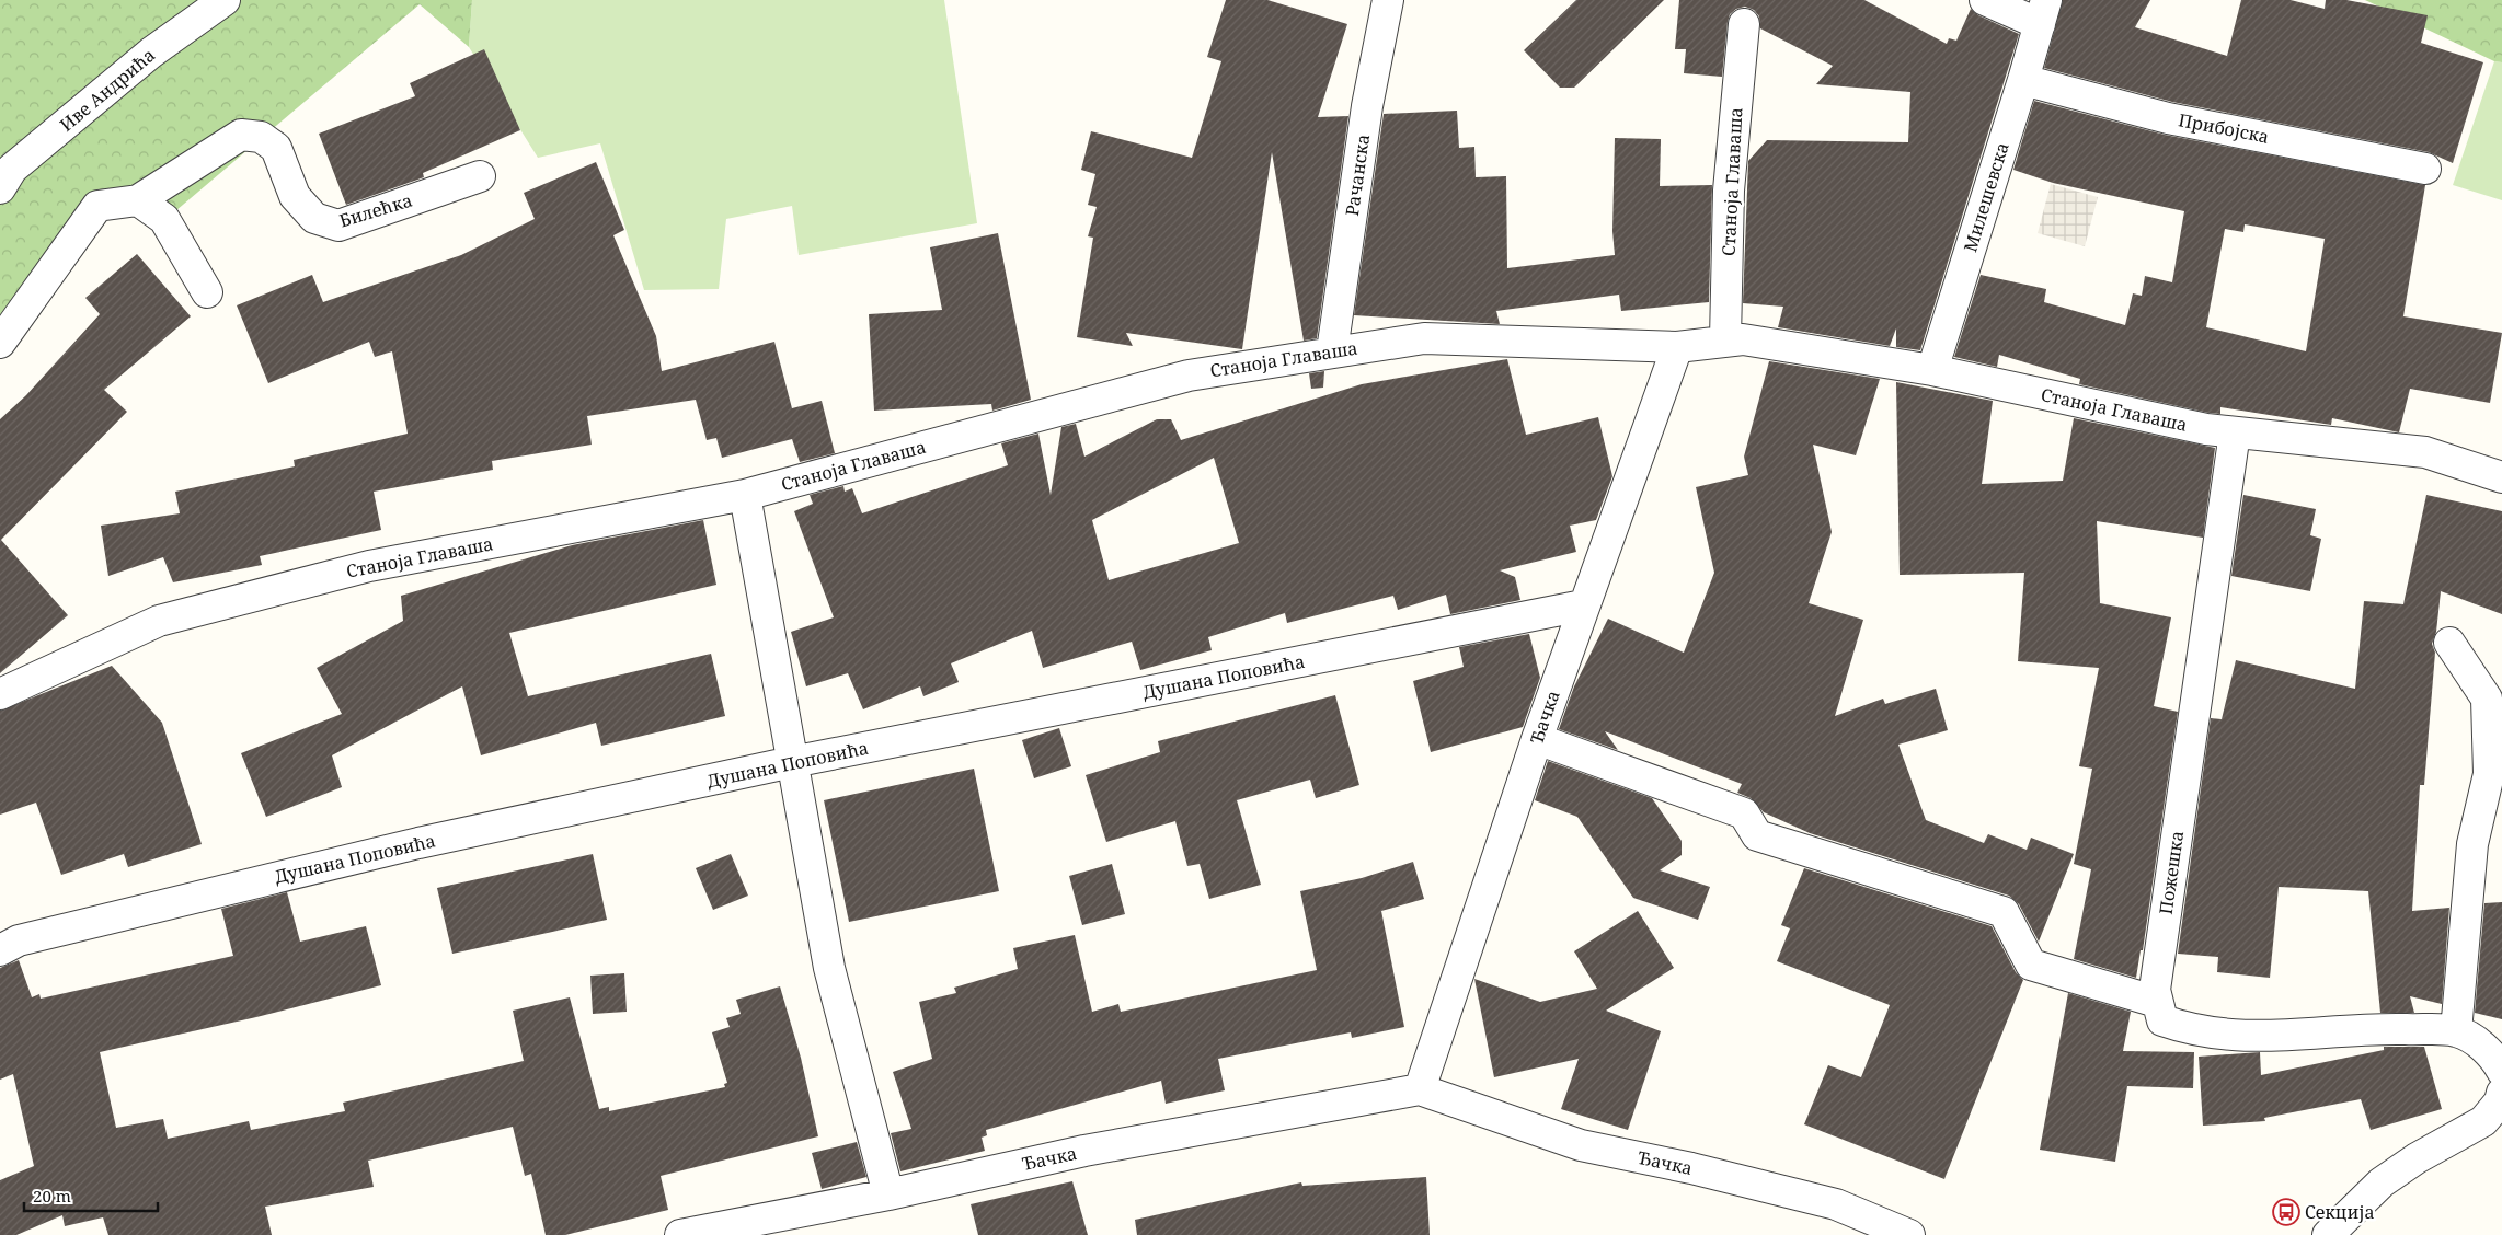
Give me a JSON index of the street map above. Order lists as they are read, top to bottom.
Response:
{
  "streets": {
    "street": [
      "Иве Андрића",
      "Прибојска",
      "Рачанска",
      "Станоја Главаша",
      "Милешевска",
      "Билећка",
      "Душана Поповића",
      "Ђачка",
      "Пожешка"
    ]
  },
  "crossings": [
    ["Прибојска", "Милешевска"],
    ["Рачанска", "Станоја Главаша"],
    ["Станоја Главаша", "Милешевска"],
    ["Станоја Главаша", "Ђачка"],
    ["Станоја Главаша", "Пожешка"],
    ["Душана Поповића", "Ђачка"]
  ],
  "places": {
    "bus stop": ["Секција"]
  },
  "scale_bar": "20 m"
}
